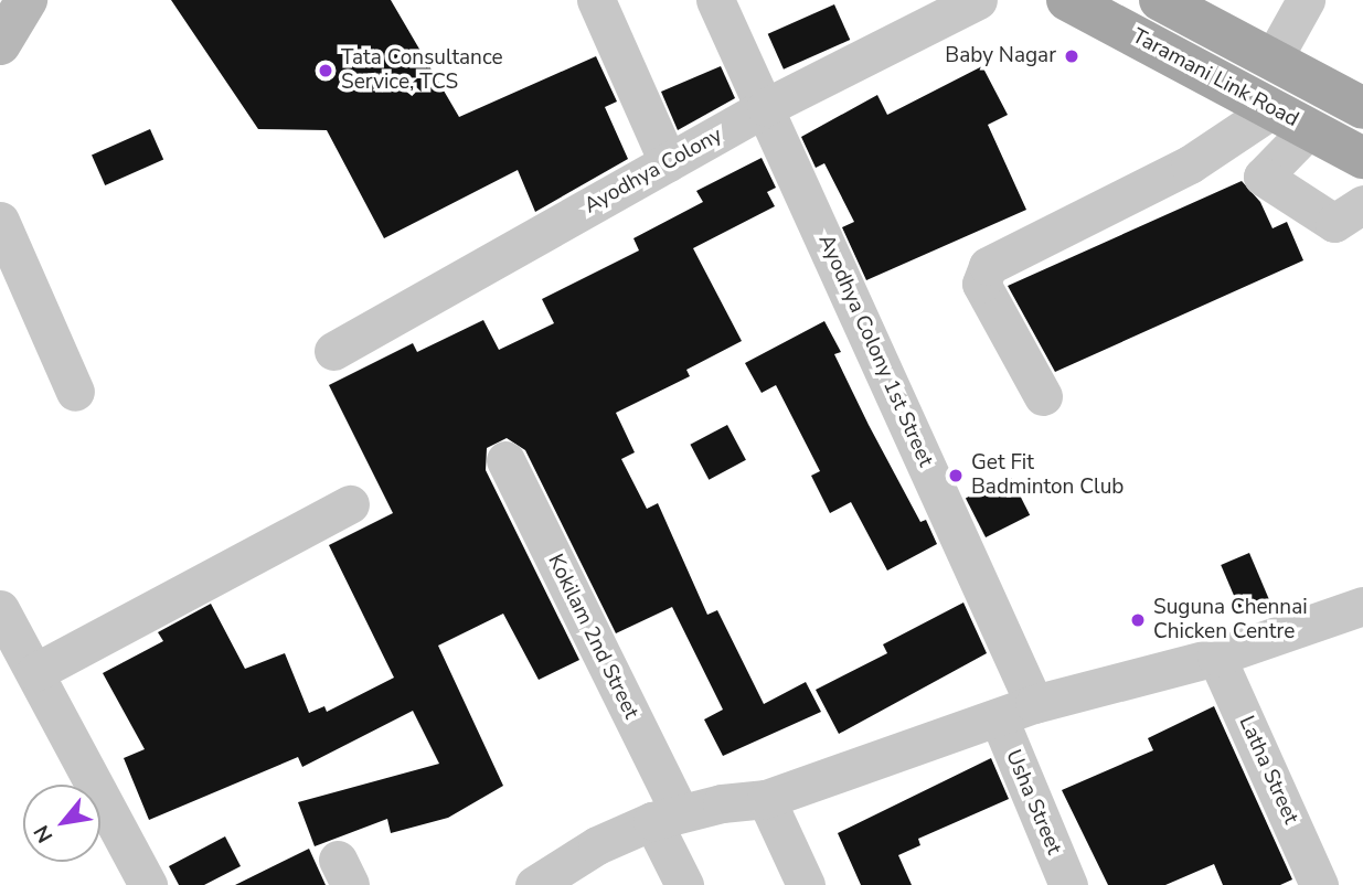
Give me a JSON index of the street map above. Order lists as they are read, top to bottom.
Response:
{
  "streets": {
    "main road": ["Taramani Link Road"],
    "street": [
      "Ayodhya Colony",
      "Ayodhya Colony 1st Street",
      "Kokilam 2nd Street",
      "Latha Street",
      "Usha Street"
    ]
  },
  "crossings": [
    ["Ayodhya Colony", "Ayodhya Colony 1st Street"]
  ],
  "places": [
    "Baby Nagar",
    "Tata Consultance Service, TCS",
    "Get Fit Badminton Club",
    "Suguna Chennai Chicken Centre"
  ],
  "north": "bottom left"
}
